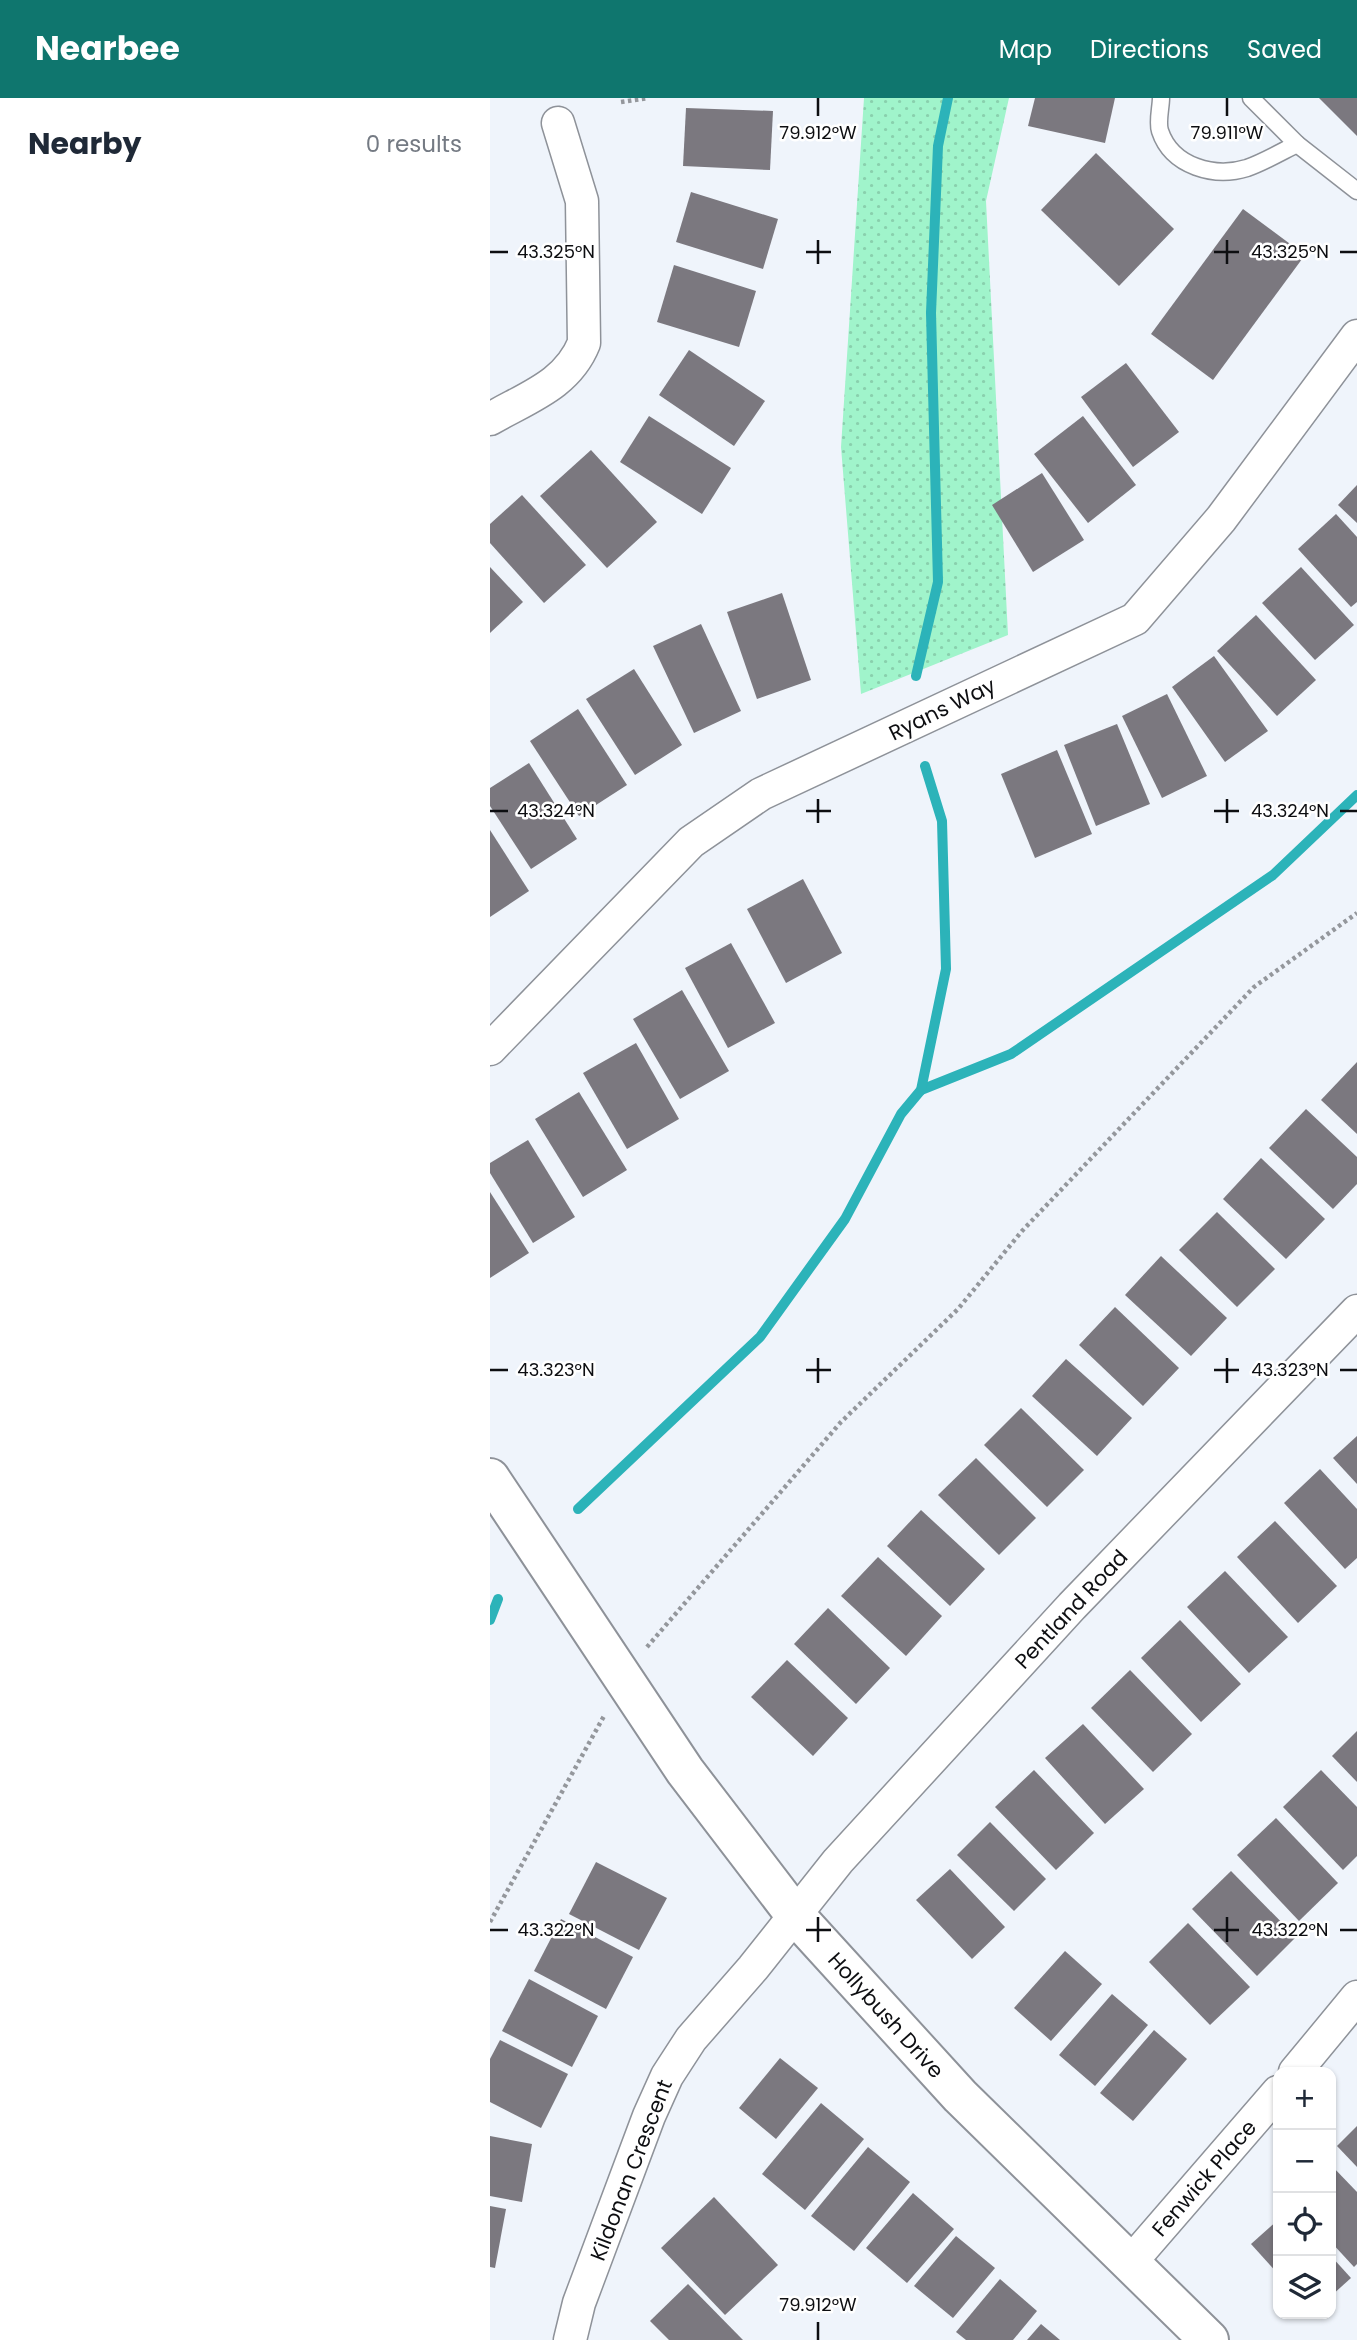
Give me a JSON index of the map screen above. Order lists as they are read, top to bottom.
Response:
{
  "streets": {
    "street": [
      "Ryans Way",
      "Pentland Road",
      "Hollybush Drive",
      "Kildonan Crescent",
      "Fenwick Place"
    ]
  },
  "crossings": [
    ["Pentland Road", "Hollybush Drive"],
    ["Pentland Road", "Kildonan Crescent"],
    ["Hollybush Drive", "Kildonan Crescent"],
    ["Hollybush Drive", "Fenwick Place"]
  ],
  "page": {
    "header": "Nearbee",
    "nav": ["Map", "Directions", "Saved"],
    "heading": ["Nearby", "0 results"],
    "map_buttons": ["+", "−"]
  },
  "coordinates": [
    "79.912°W",
    "79.911°W",
    "43.325°N",
    "43.324°N",
    "43.323°N",
    "43.322°N"
  ]
}
